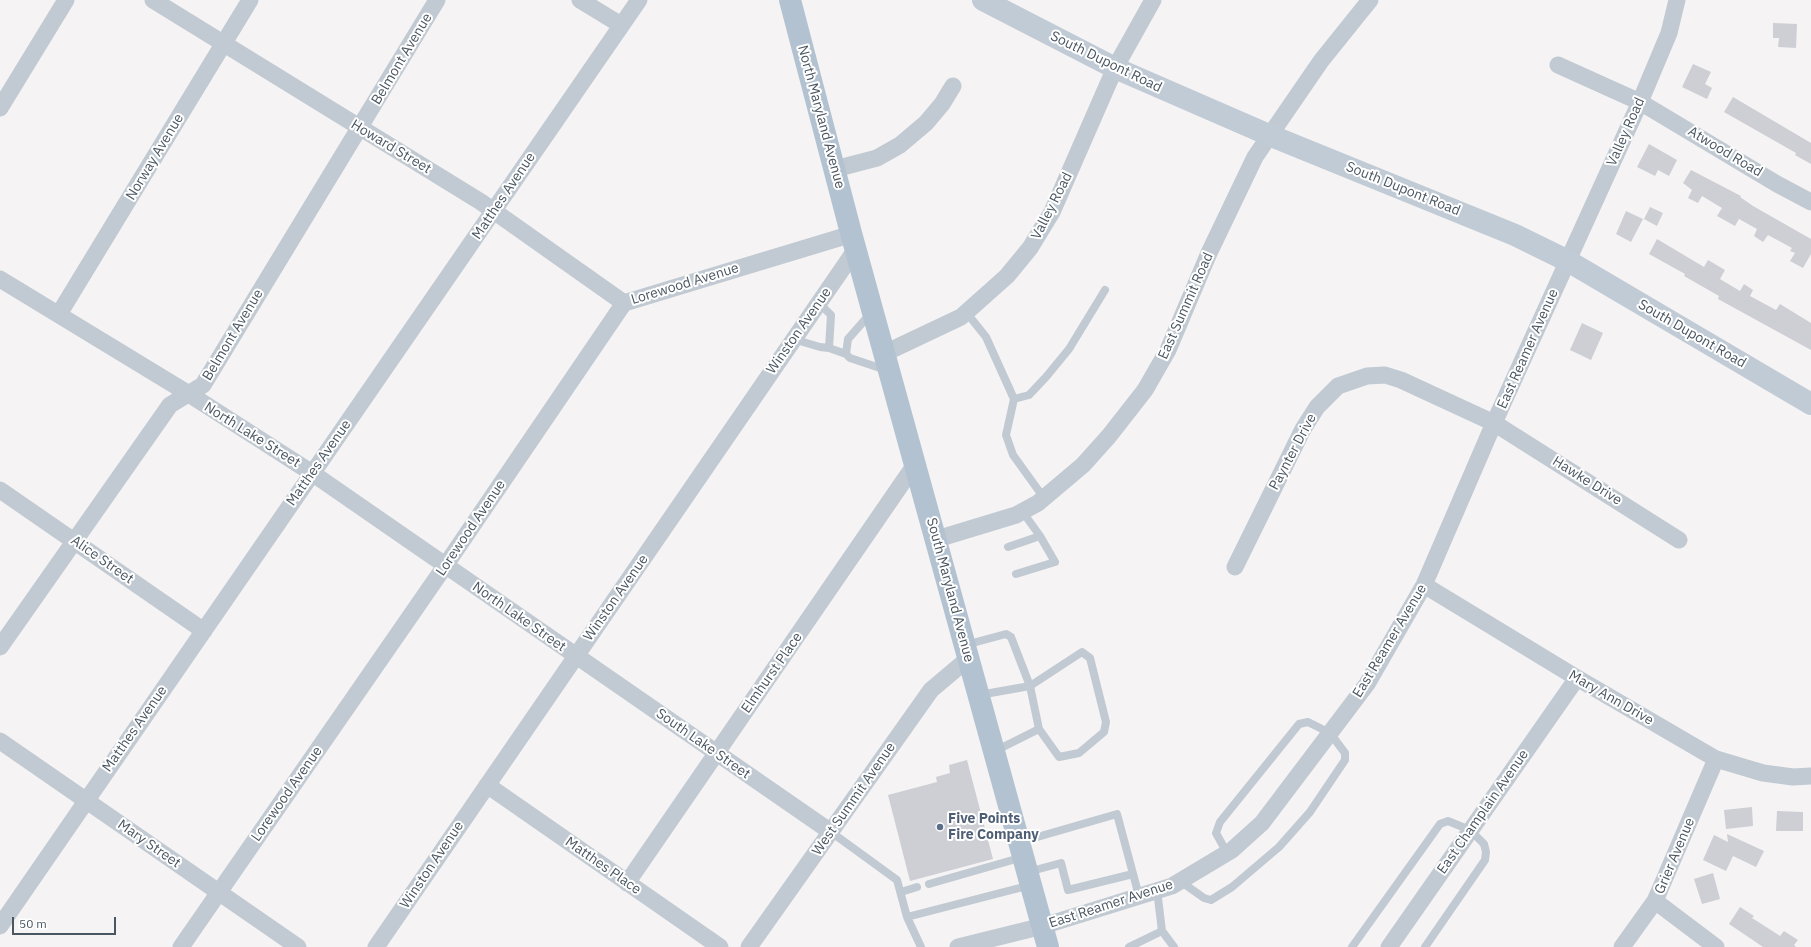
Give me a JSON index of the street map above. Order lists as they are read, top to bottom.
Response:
{
  "streets": {
    "main road": ["North Maryland Avenue", "South Maryland Avenue"],
    "street": [
      "Belmont Avenue",
      "South Dupont Road",
      "Valley Road",
      "Howard Street",
      "Atwood Road",
      "Norway Avenue",
      "Matthes Avenue",
      "Lorewood Avenue",
      "East Summit Road",
      "Winston Avenue",
      "East Reamer Avenue",
      "North Lake Street",
      "Paynter Drive",
      "Hawke Drive",
      "Alice Street",
      "Elmhurst Place",
      "Mary Ann Drive",
      "South Lake Street",
      "West Summit Avenue",
      "East Champlain Avenue",
      "Mary Street",
      "Grier Avenue",
      "Matthes Place"
    ]
  },
  "crossings": [
    ["Belmont Avenue", "Howard Street"],
    ["Belmont Avenue", "North Lake Street"],
    ["Belmont Avenue", "Alice Street"],
    ["South Dupont Road", "Valley Road"],
    ["South Dupont Road", "East Summit Road"],
    ["South Dupont Road", "East Reamer Avenue"],
    ["North Maryland Avenue", "Lorewood Avenue"],
    ["North Maryland Avenue", "Winston Avenue"],
    ["North Maryland Avenue", "South Maryland Avenue"],
    ["Valley Road", "Atwood Road"],
    ["Valley Road", "East Reamer Avenue"],
    ["Valley Road", "South Maryland Avenue"],
    ["Howard Street", "Norway Avenue"],
    ["Howard Street", "Matthes Avenue"],
    ["Howard Street", "Lorewood Avenue"],
    ["Norway Avenue", "North Lake Street"],
    ["Matthes Avenue", "North Lake Street"],
    ["Matthes Avenue", "Alice Street"],
    ["Matthes Avenue", "Mary Street"],
    ["Lorewood Avenue", "Winston Avenue"],
    ["Lorewood Avenue", "North Lake Street"],
    ["Lorewood Avenue", "South Maryland Avenue"],
    ["Lorewood Avenue", "Mary Street"],
    ["East Summit Road", "South Maryland Avenue"],
    ["Winston Avenue", "North Lake Street"],
    ["Winston Avenue", "South Maryland Avenue"],
    ["Winston Avenue", "South Lake Street"],
    ["Winston Avenue", "Matthes Place"],
    ["East Reamer Avenue", "Paynter Drive"],
    ["East Reamer Avenue", "Hawke Drive"],
    ["East Reamer Avenue", "South Maryland Avenue"],
    ["East Reamer Avenue", "Mary Ann Drive"],
    ["North Lake Street", "South Lake Street"],
    ["Paynter Drive", "Hawke Drive"],
    ["South Maryland Avenue", "Elmhurst Place"],
    ["South Maryland Avenue", "West Summit Avenue"],
    ["Elmhurst Place", "South Lake Street"],
    ["Elmhurst Place", "Matthes Place"],
    ["Mary Ann Drive", "East Champlain Avenue"],
    ["Mary Ann Drive", "Grier Avenue"],
    ["South Lake Street", "West Summit Avenue"]
  ],
  "places": ["Five Points Fire Company"],
  "scale_bar": "50 m"
}
